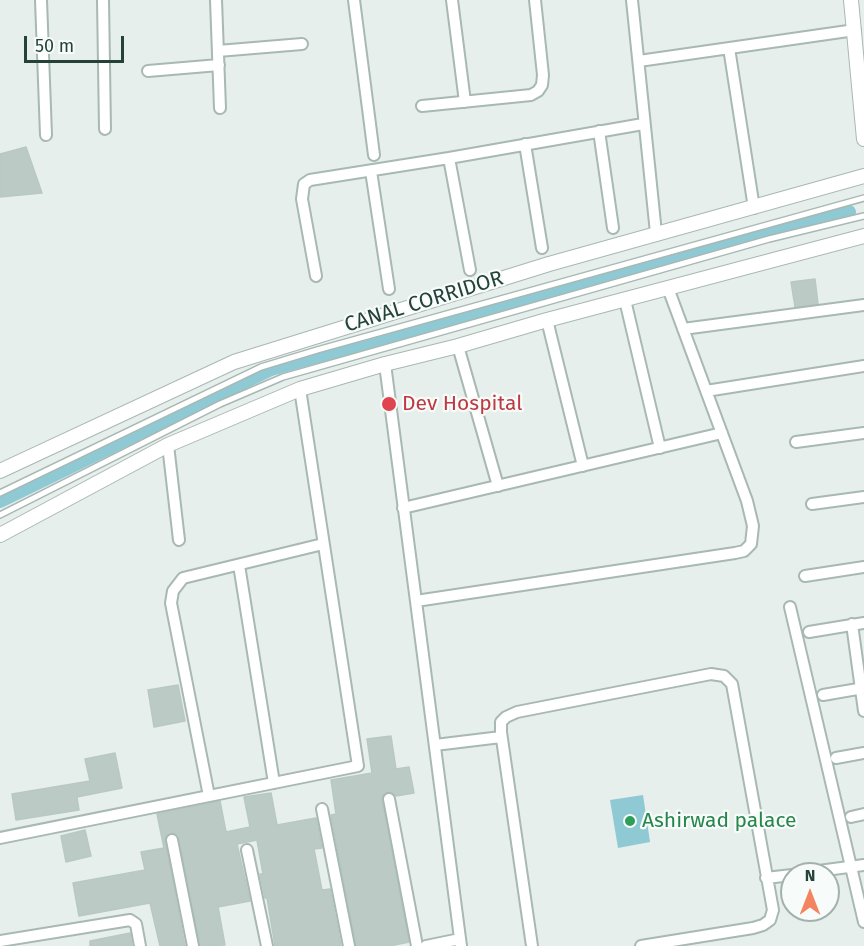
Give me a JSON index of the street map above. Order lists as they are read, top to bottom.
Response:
{
  "streets": {
    "street": ["CANAL CORRIDOR"]
  },
  "places": ["Dev Hospital", "Ashirwad palace"],
  "scale_bar": "50 m",
  "north": "top"
}
